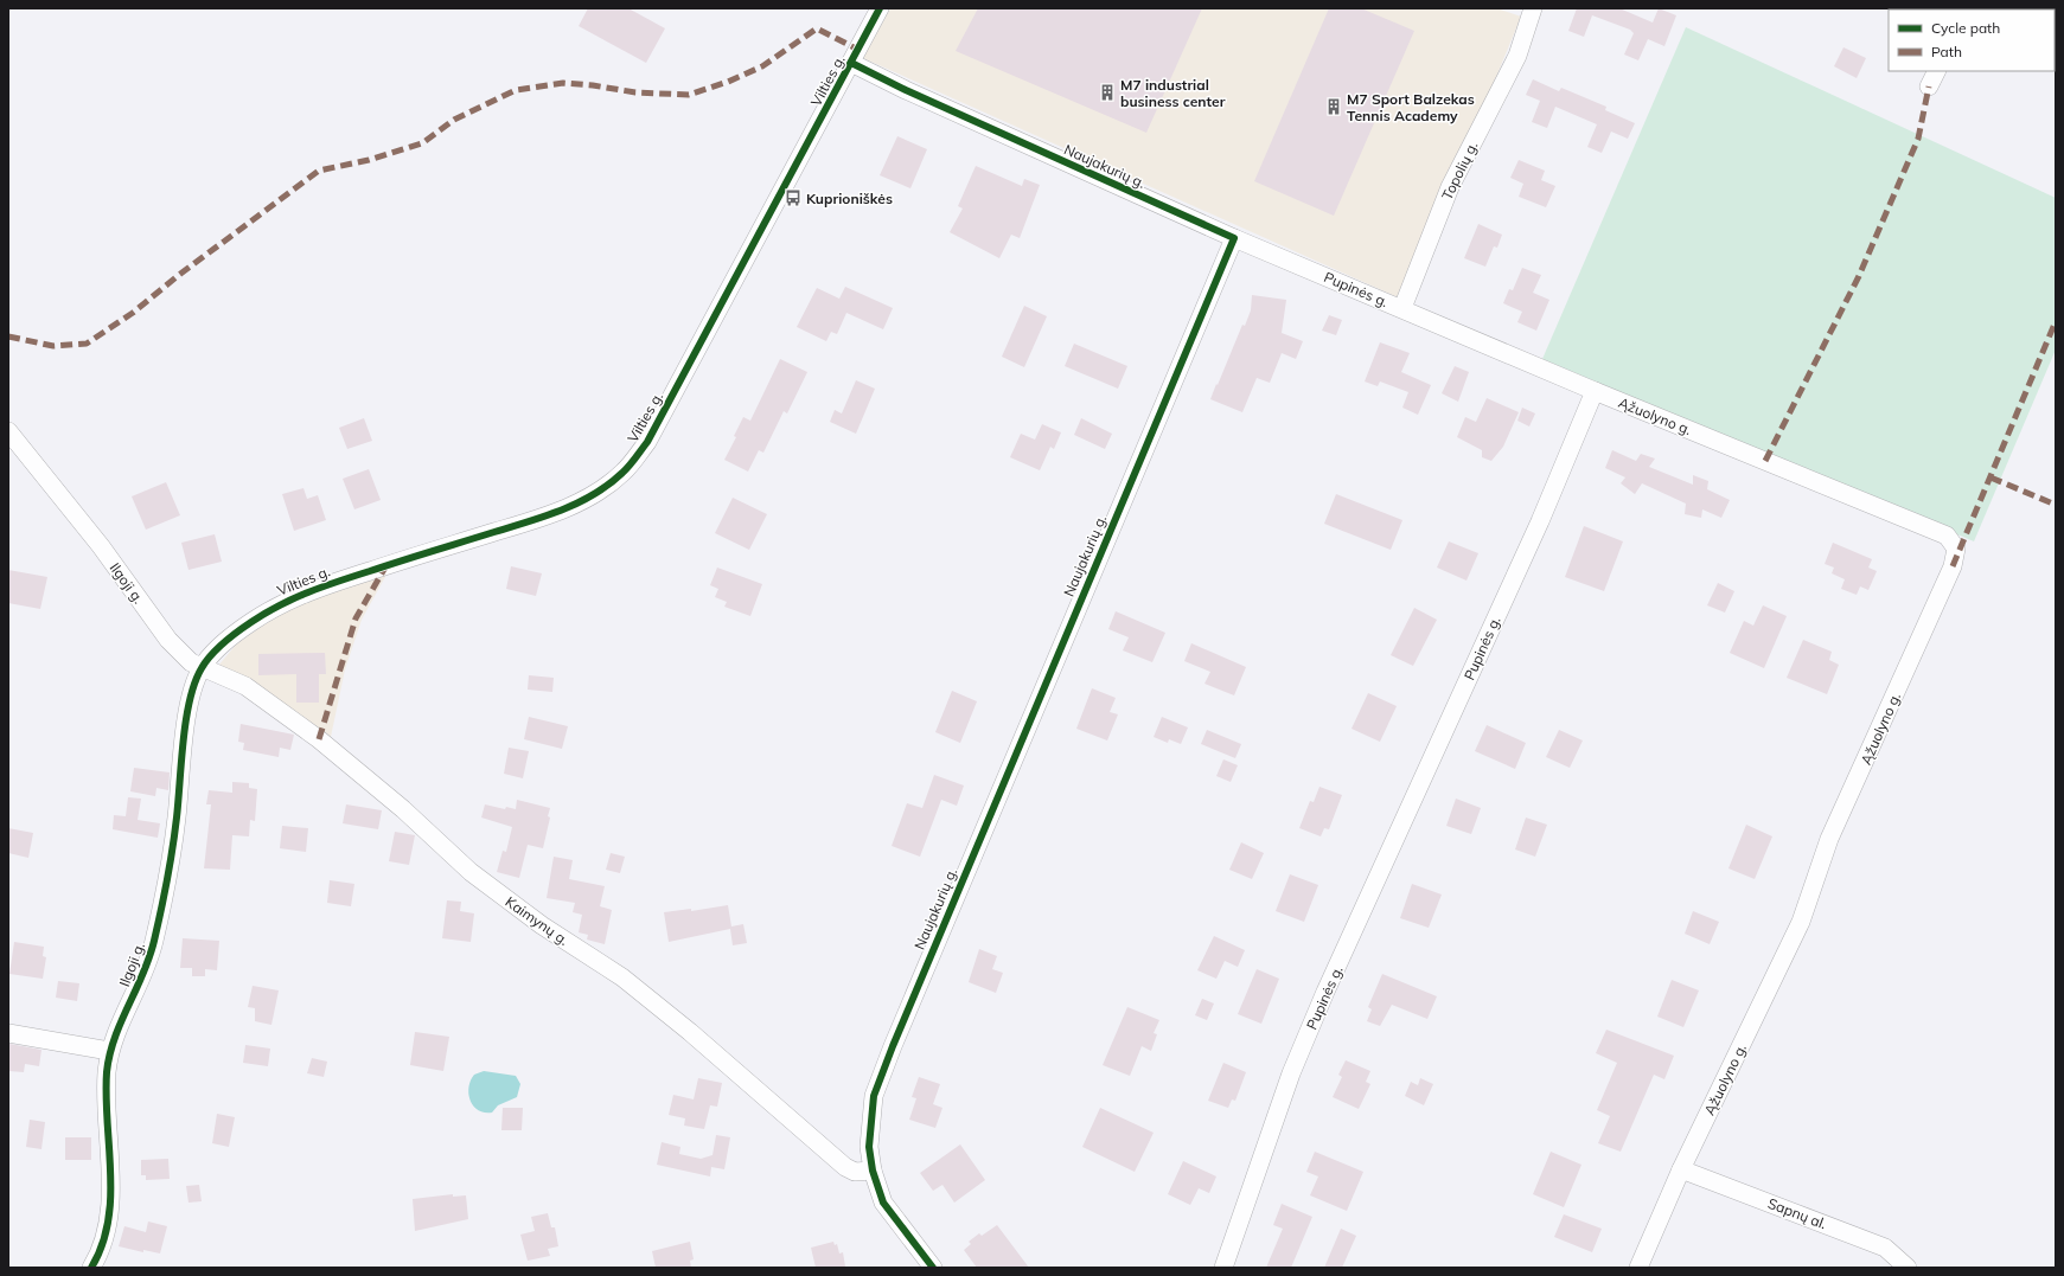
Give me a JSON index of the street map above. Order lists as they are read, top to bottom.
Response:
{
  "streets": {
    "street": [
      "Vilties g.",
      "Naujakurių g.",
      "Topolių g.",
      "Pupinės g.",
      "Ąžuolyno g.",
      "Ilgoji g.",
      "Kaimynų g.",
      "Sapnų al."
    ]
  },
  "crossings": [
    ["Vilties g.", "Naujakurių g."],
    ["Vilties g.", "Ilgoji g."],
    ["Vilties g.", "Kaimynų g."],
    ["Naujakurių g.", "Pupinės g."],
    ["Naujakurių g.", "Kaimynų g."],
    ["Topolių g.", "Pupinės g."],
    ["Pupinės g.", "Ąžuolyno g."],
    ["Ąžuolyno g.", "Sapnų al."],
    ["Ilgoji g.", "Kaimynų g."]
  ],
  "places": {
    "building": ["M7 industrial business center", "M7 Sport Balzekas Tennis Academy"],
    "bus stop": ["Kuprioniškės"]
  },
  "legend": ["Cycle path", "Path"]
}
